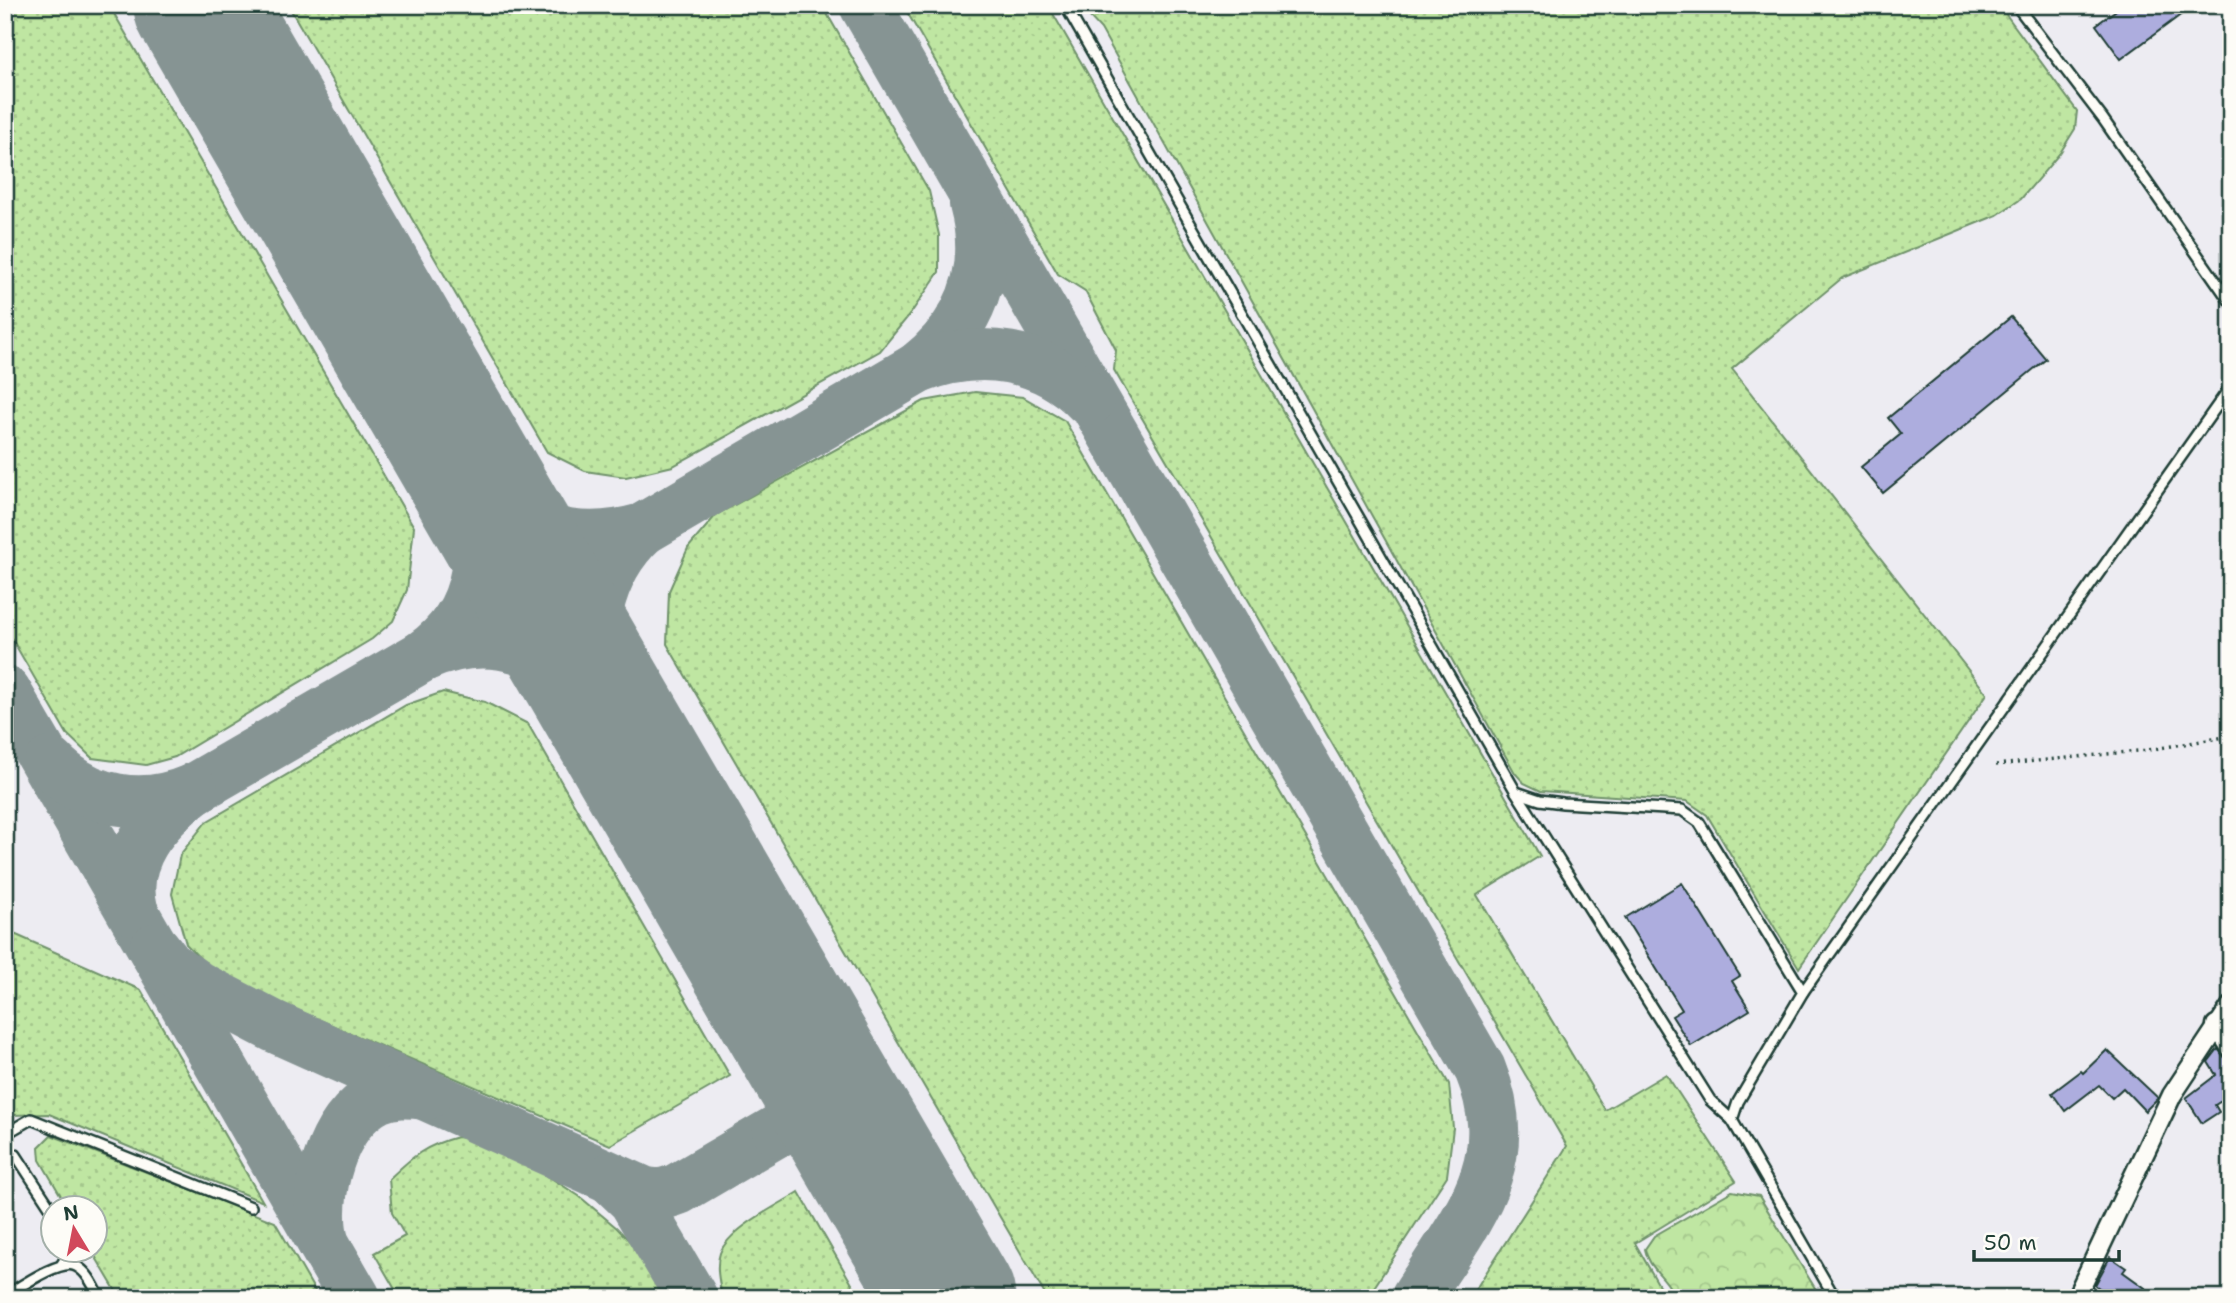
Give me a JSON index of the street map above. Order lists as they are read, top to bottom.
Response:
{
  "scale_bar": "50 m",
  "north": "top"
}
